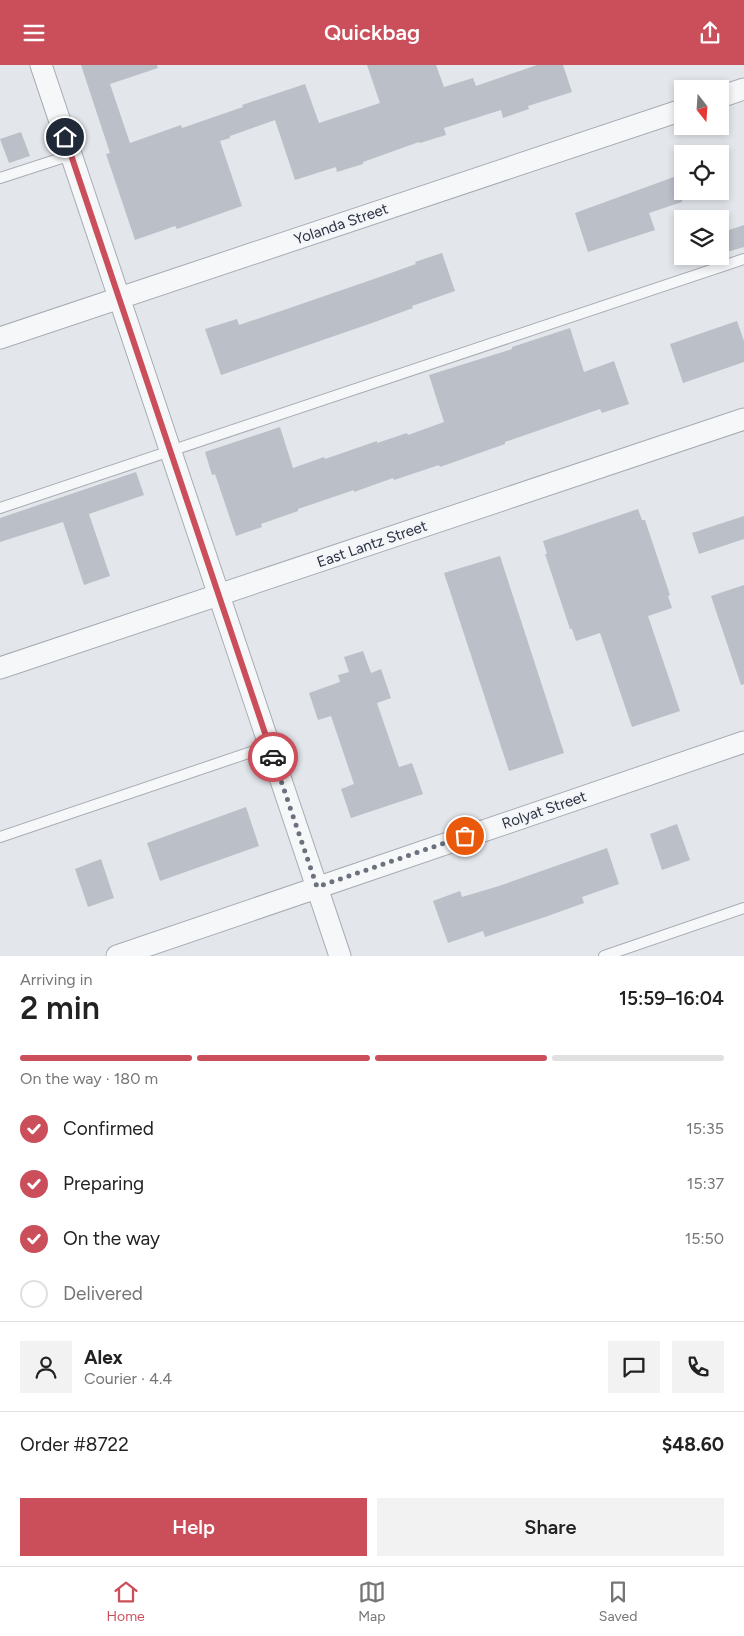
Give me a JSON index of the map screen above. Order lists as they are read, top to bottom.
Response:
{
  "streets": {
    "street": ["Yolanda Street", "East Lantz Street", "Rolyat Street"]
  },
  "north": "bottom",
  "page": {
    "header": "Quickbag",
    "heading": ["2 min", "Arriving in", "15:59–16:04"],
    "panel": [
      "Alex",
      "Courier · 4.4",
      "Order #8722",
      "$48.60"
    ],
    "bar": "On the way · 180 m",
    "list": [
      ["Confirmed", "15:35"],
      ["Preparing", "15:37"],
      ["On the way", "15:50"],
      "Delivered"
    ],
    "buttons": ["Help", "Share"],
    "tabs": ["Home", "Map", "Saved"]
  }
}
